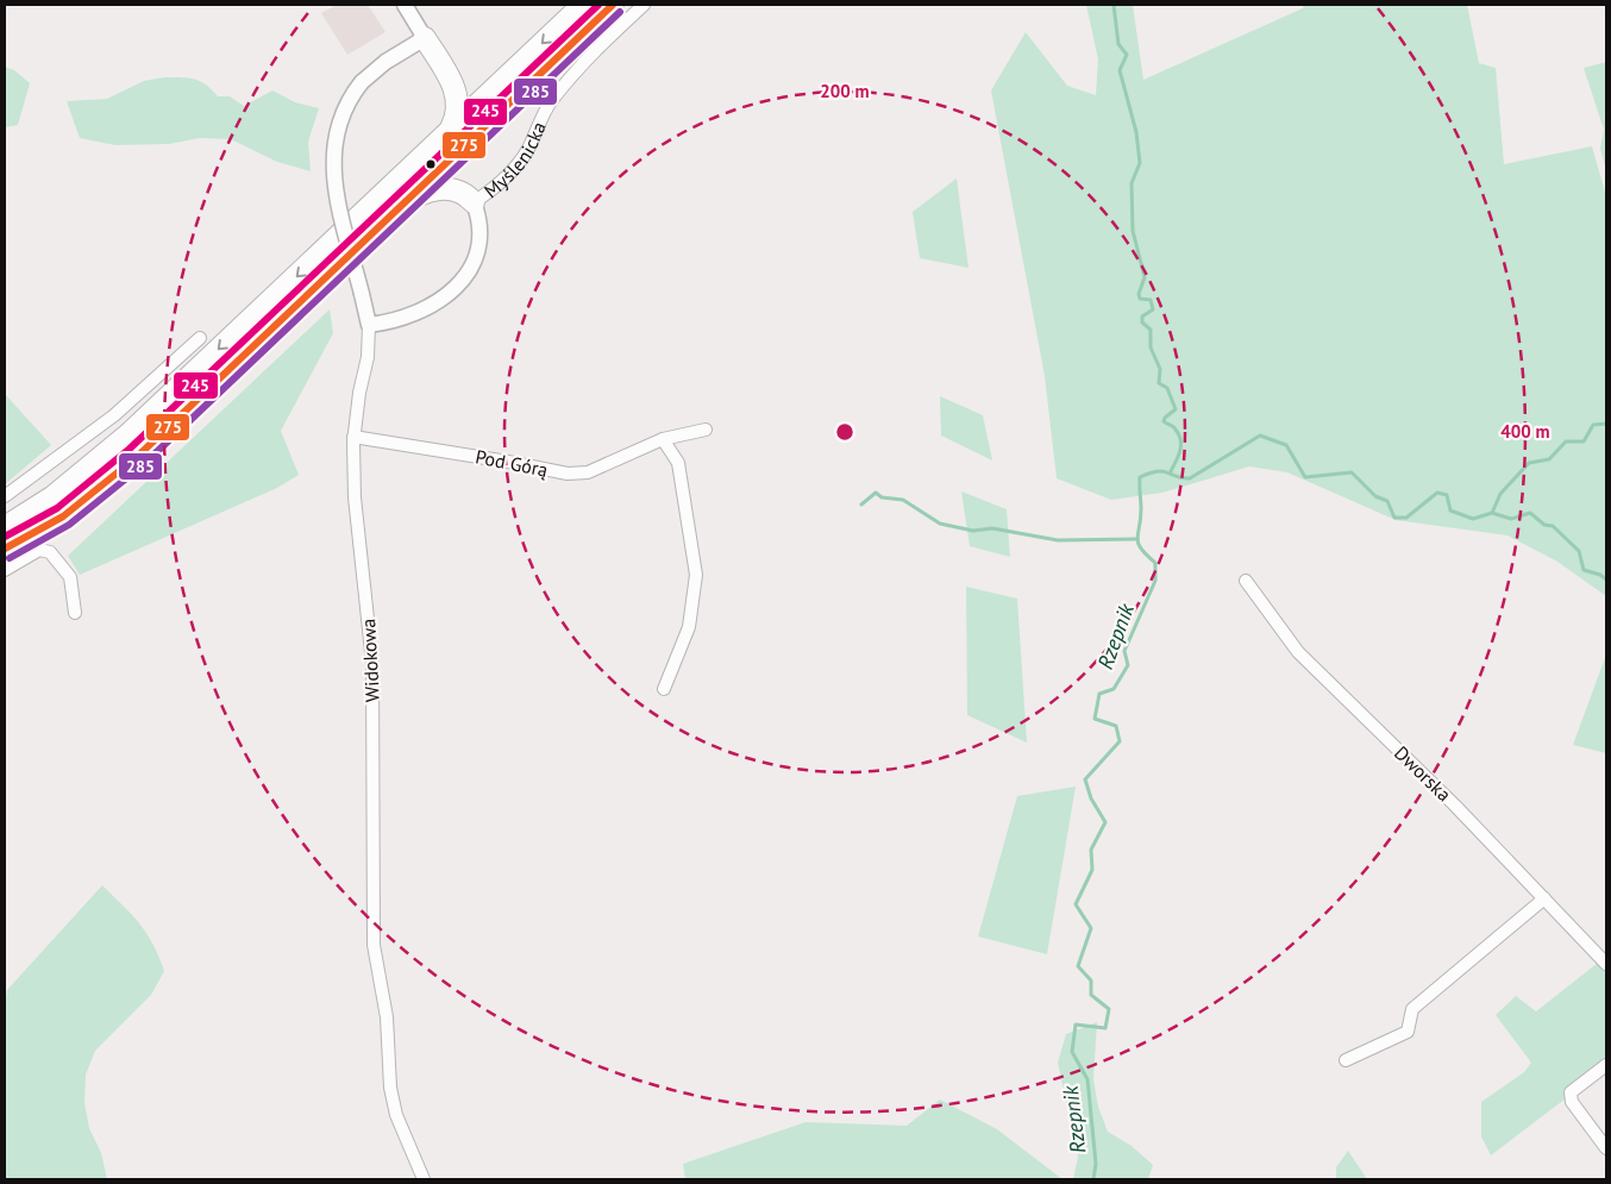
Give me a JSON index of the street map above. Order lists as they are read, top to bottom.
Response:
{
  "streets": {
    "highway": ["Myślenicka"],
    "street": ["Pod Górą", "Widokowa", "Dworska"]
  },
  "crossings": [
    ["Pod Górą", "Widokowa"]
  ],
  "water": ["Rzepnik"],
  "lines": ["transit line 275", "transit line 245", "transit line 285"],
  "rings": ["200 m", "400 m"]
}
